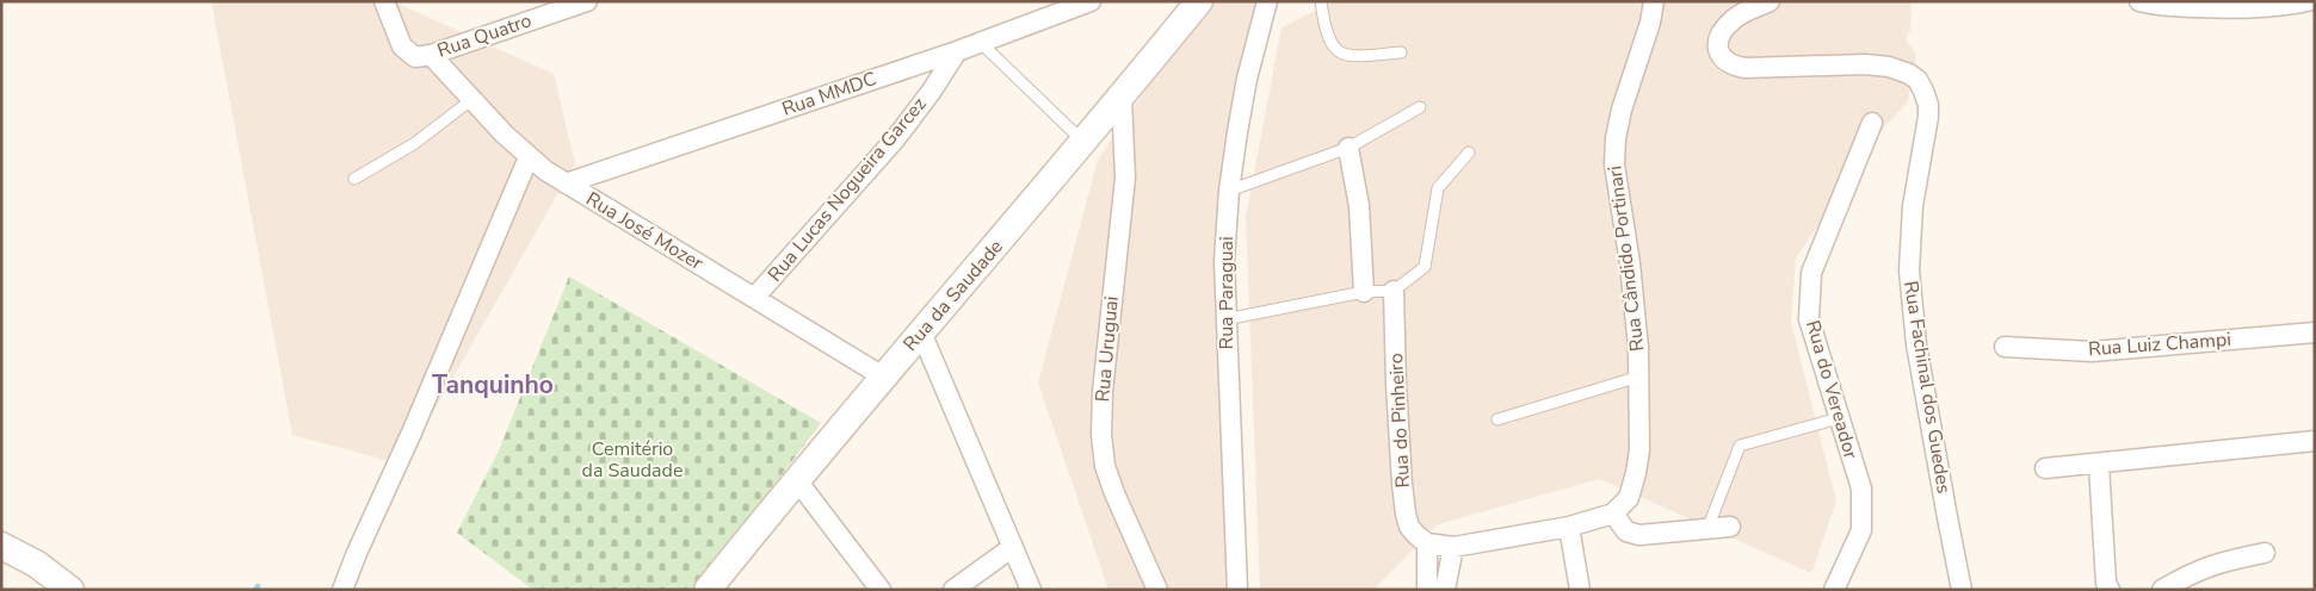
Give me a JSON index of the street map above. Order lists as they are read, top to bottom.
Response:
{
  "streets": {
    "main road": ["Rua da Saudade"],
    "street": [
      "Rua Quatro",
      "Rua MMDC",
      "Rua Lucas Nogueira Garcez",
      "Rua José Mozer",
      "Rua Cândido Portinari",
      "Rua Paraguai",
      "Rua Luiz Champi",
      "Rua Uruguai",
      "Rua Fachinal dos Guedes",
      "Rua do Vereador",
      "Rua do Pinheiro"
    ]
  },
  "crossings": [
    ["Rua Quatro", "Rua José Mozer"],
    ["Rua MMDC", "Rua Lucas Nogueira Garcez"],
    ["Rua MMDC", "Rua José Mozer"],
    ["Rua Lucas Nogueira Garcez", "Rua José Mozer"],
    ["Rua José Mozer", "Rua da Saudade"],
    ["Rua da Saudade", "Rua Uruguai"]
  ],
  "districts": ["Tanquinho"],
  "parks": ["Cemitério da Saudade"]
}
